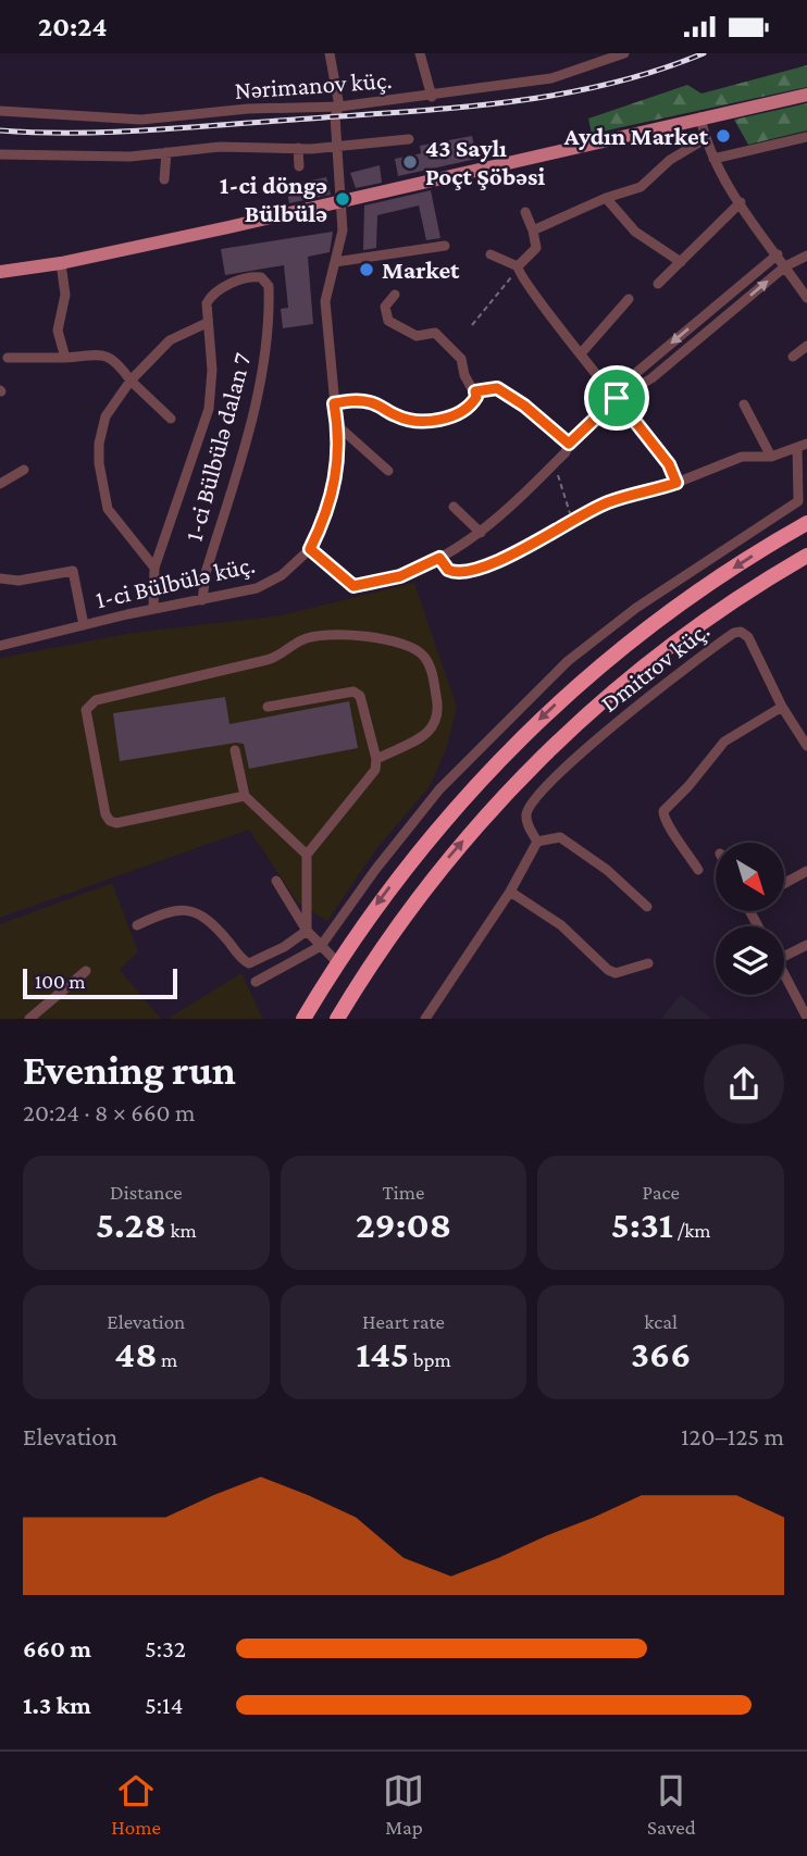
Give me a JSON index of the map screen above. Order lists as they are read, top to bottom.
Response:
{
  "streets": {
    "street": [
      "Nərimanov küç.",
      "1-ci Bülbülə dalan 7",
      "1-ci Bülbülə küç.",
      "Dmitrov küç."
    ]
  },
  "crossings": [
    ["Nərimanov küç.", "1-ci Bülbülə küç."],
    ["1-ci Bülbülə dalan 7", "1-ci Bülbülə küç."]
  ],
  "places": [
    "Aydın Market",
    "43 Saylı Poçt Şöbəsi",
    "1-ci döngə Bülbülə",
    "Market"
  ],
  "scale_bar": "100 m",
  "north": "bottom right",
  "page": {
    "status": "20:24",
    "scale": "100 m",
    "heading": ["Evening run", "20:24 · 8 × 660 m"],
    "stats": [
      ["Distance", "5.28 km"],
      ["Time", "29:08"],
      ["Pace", "5:31 /km"],
      ["Elevation", "48 m"],
      ["Heart rate", "145 bpm"],
      ["kcal", "366"]
    ],
    "chart": ["Elevation", "120–125 m"],
    "list": [
      {
        "name": "660 m",
        "note": "5:32"
      },
      {
        "name": "1.3 km",
        "note": "5:14"
      }
    ],
    "tabs": ["Home", "Map", "Saved"]
  }
}
